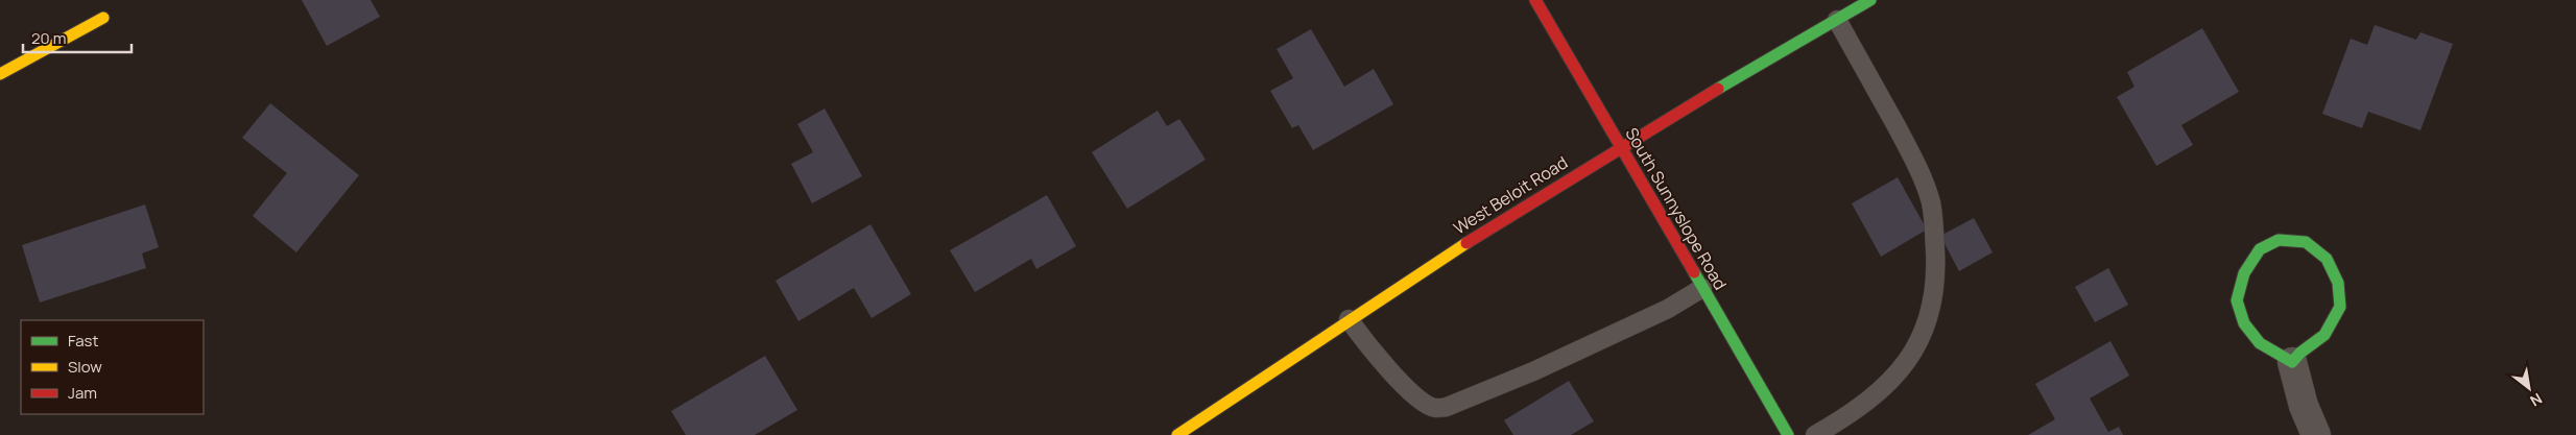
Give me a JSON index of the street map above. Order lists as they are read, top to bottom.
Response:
{
  "streets": {
    "street": ["West Beloit Road", "South Sunnyslope Road"]
  },
  "crossings": [
    ["West Beloit Road", "South Sunnyslope Road"]
  ],
  "legend": ["Fast", "Slow", "Jam"],
  "scale_bar": "20 m",
  "north": "bottom right"
}
